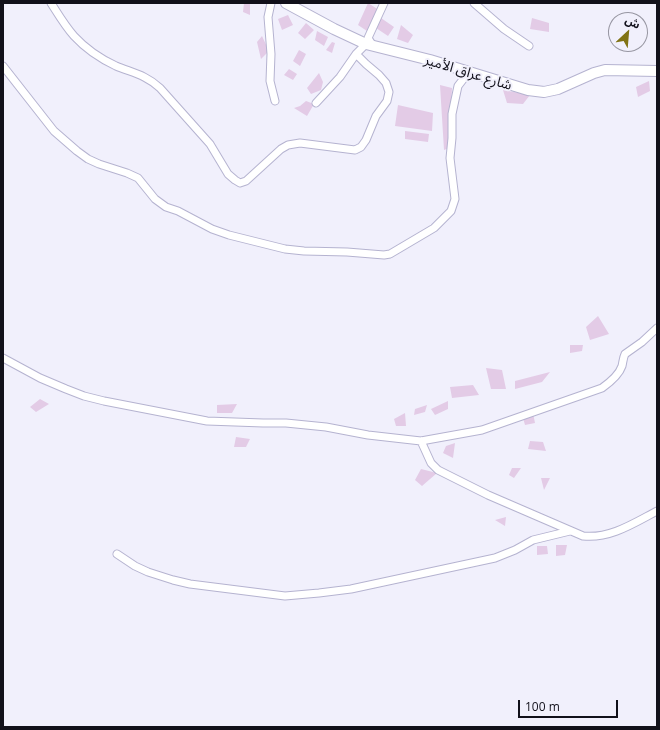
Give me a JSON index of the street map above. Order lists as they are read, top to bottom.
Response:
{
  "streets": {
    "main road": ["شارع عراق الأمير"]
  },
  "scale_bar": "100 m",
  "north": "top right"
}
